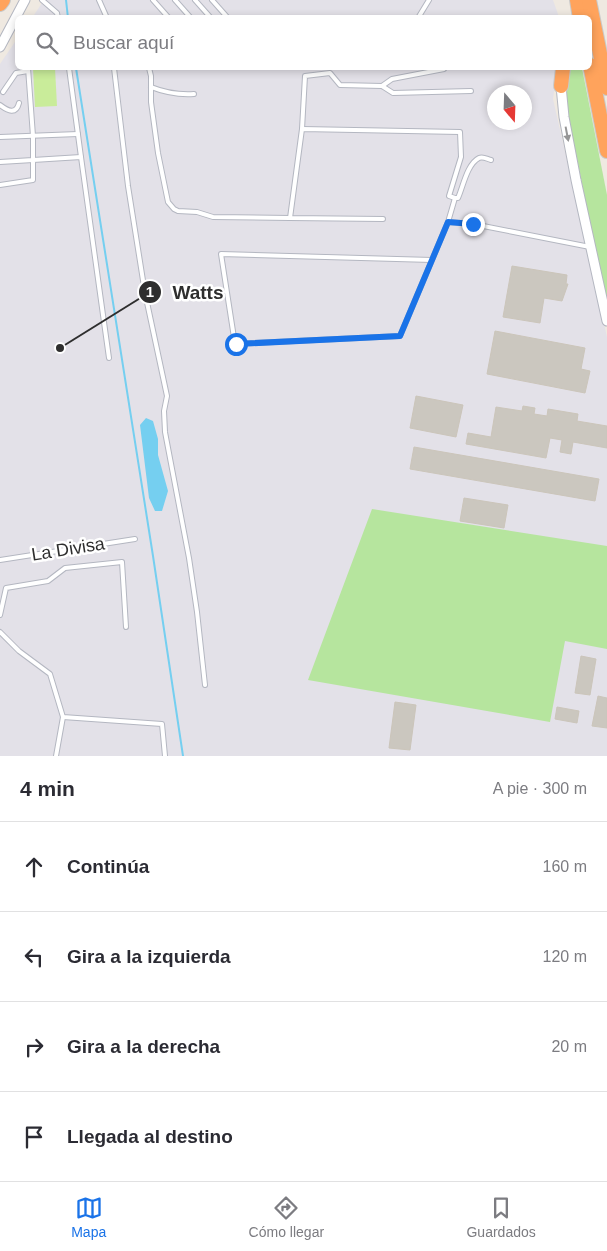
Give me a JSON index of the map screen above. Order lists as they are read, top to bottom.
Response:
{
  "streets": {
    "lane": ["La Divisa"]
  },
  "places": ["Watts"],
  "north": "bottom",
  "page": {
    "search": "Buscar aquí",
    "heading": ["4 min", "A pie · 300 m"],
    "list": [
      ["Continúa", "160 m"],
      ["Gira a la izquierda", "120 m"],
      ["Gira a la derecha", "20 m"],
      "Llegada al destino"
    ],
    "nav": ["Mapa", "Cómo llegar", "Guardados"]
  }
}
